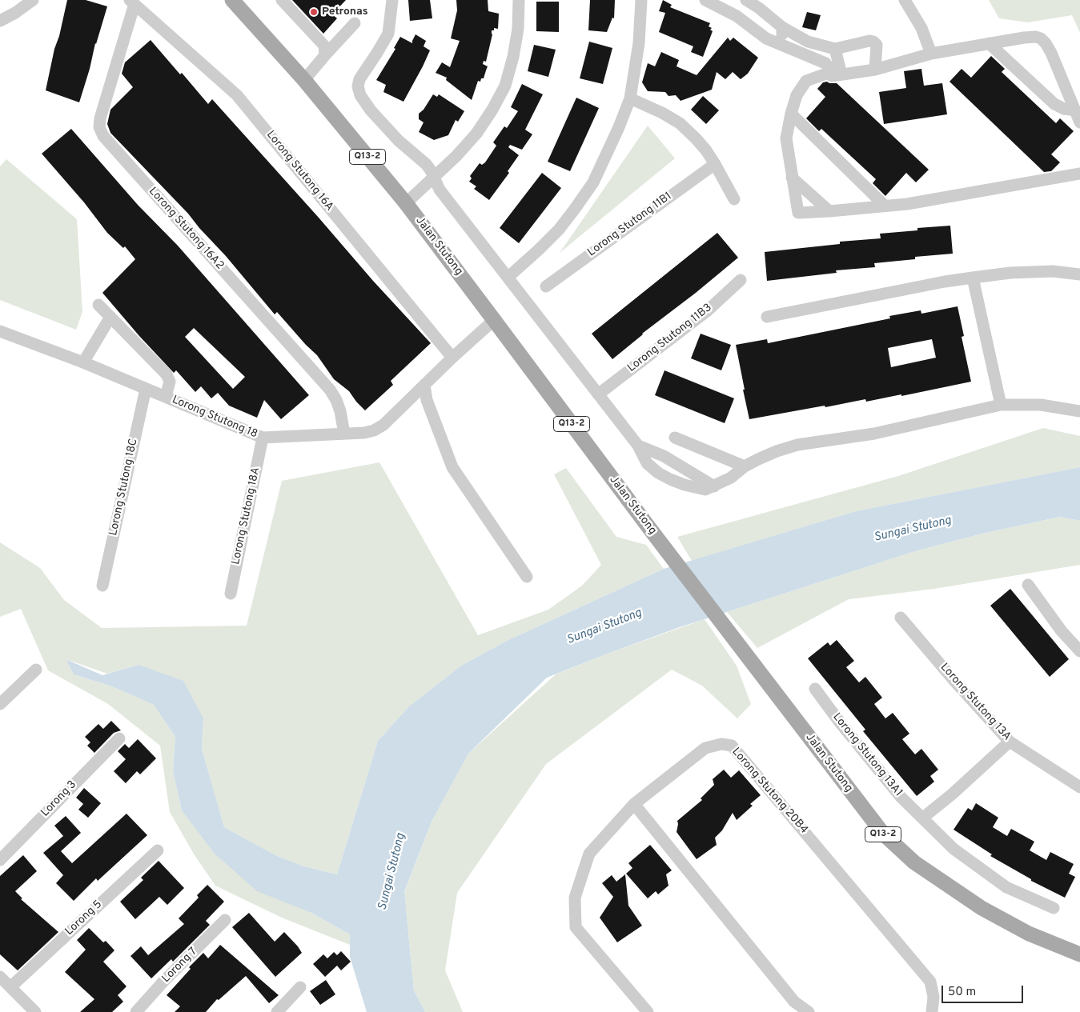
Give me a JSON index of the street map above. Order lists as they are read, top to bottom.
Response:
{
  "streets": {
    "main road": ["Q13-2", "Jalan Stutong"],
    "street": [
      "Lorong Stutong 16A",
      "Lorong Stutong 11B1",
      "Lorong Stutong 16A2",
      "Lorong Stutong 11B3",
      "Lorong Stutong 18",
      "Lorong Stutong 18C",
      "Lorong Stutong 18A",
      "Lorong Stutong 13A",
      "Lorong Stutong 13A1",
      "Lorong Stutong 20B4",
      "Lorong 3",
      "Lorong 5",
      "Lorong 7"
    ]
  },
  "crossings": [
    ["Lorong Stutong 16A", "Lorong Stutong 16A2"],
    ["Lorong Stutong 16A", "Lorong Stutong 18"],
    ["Lorong Stutong 16A2", "Lorong Stutong 18"],
    ["Jalan Stutong", "Lorong Stutong 18"],
    ["Lorong Stutong 18", "Lorong Stutong 18C"],
    ["Lorong Stutong 18", "Lorong Stutong 18A"]
  ],
  "water": ["Sungai Stutong"],
  "places": ["Petronas"],
  "scale_bar": "50 m"
}
